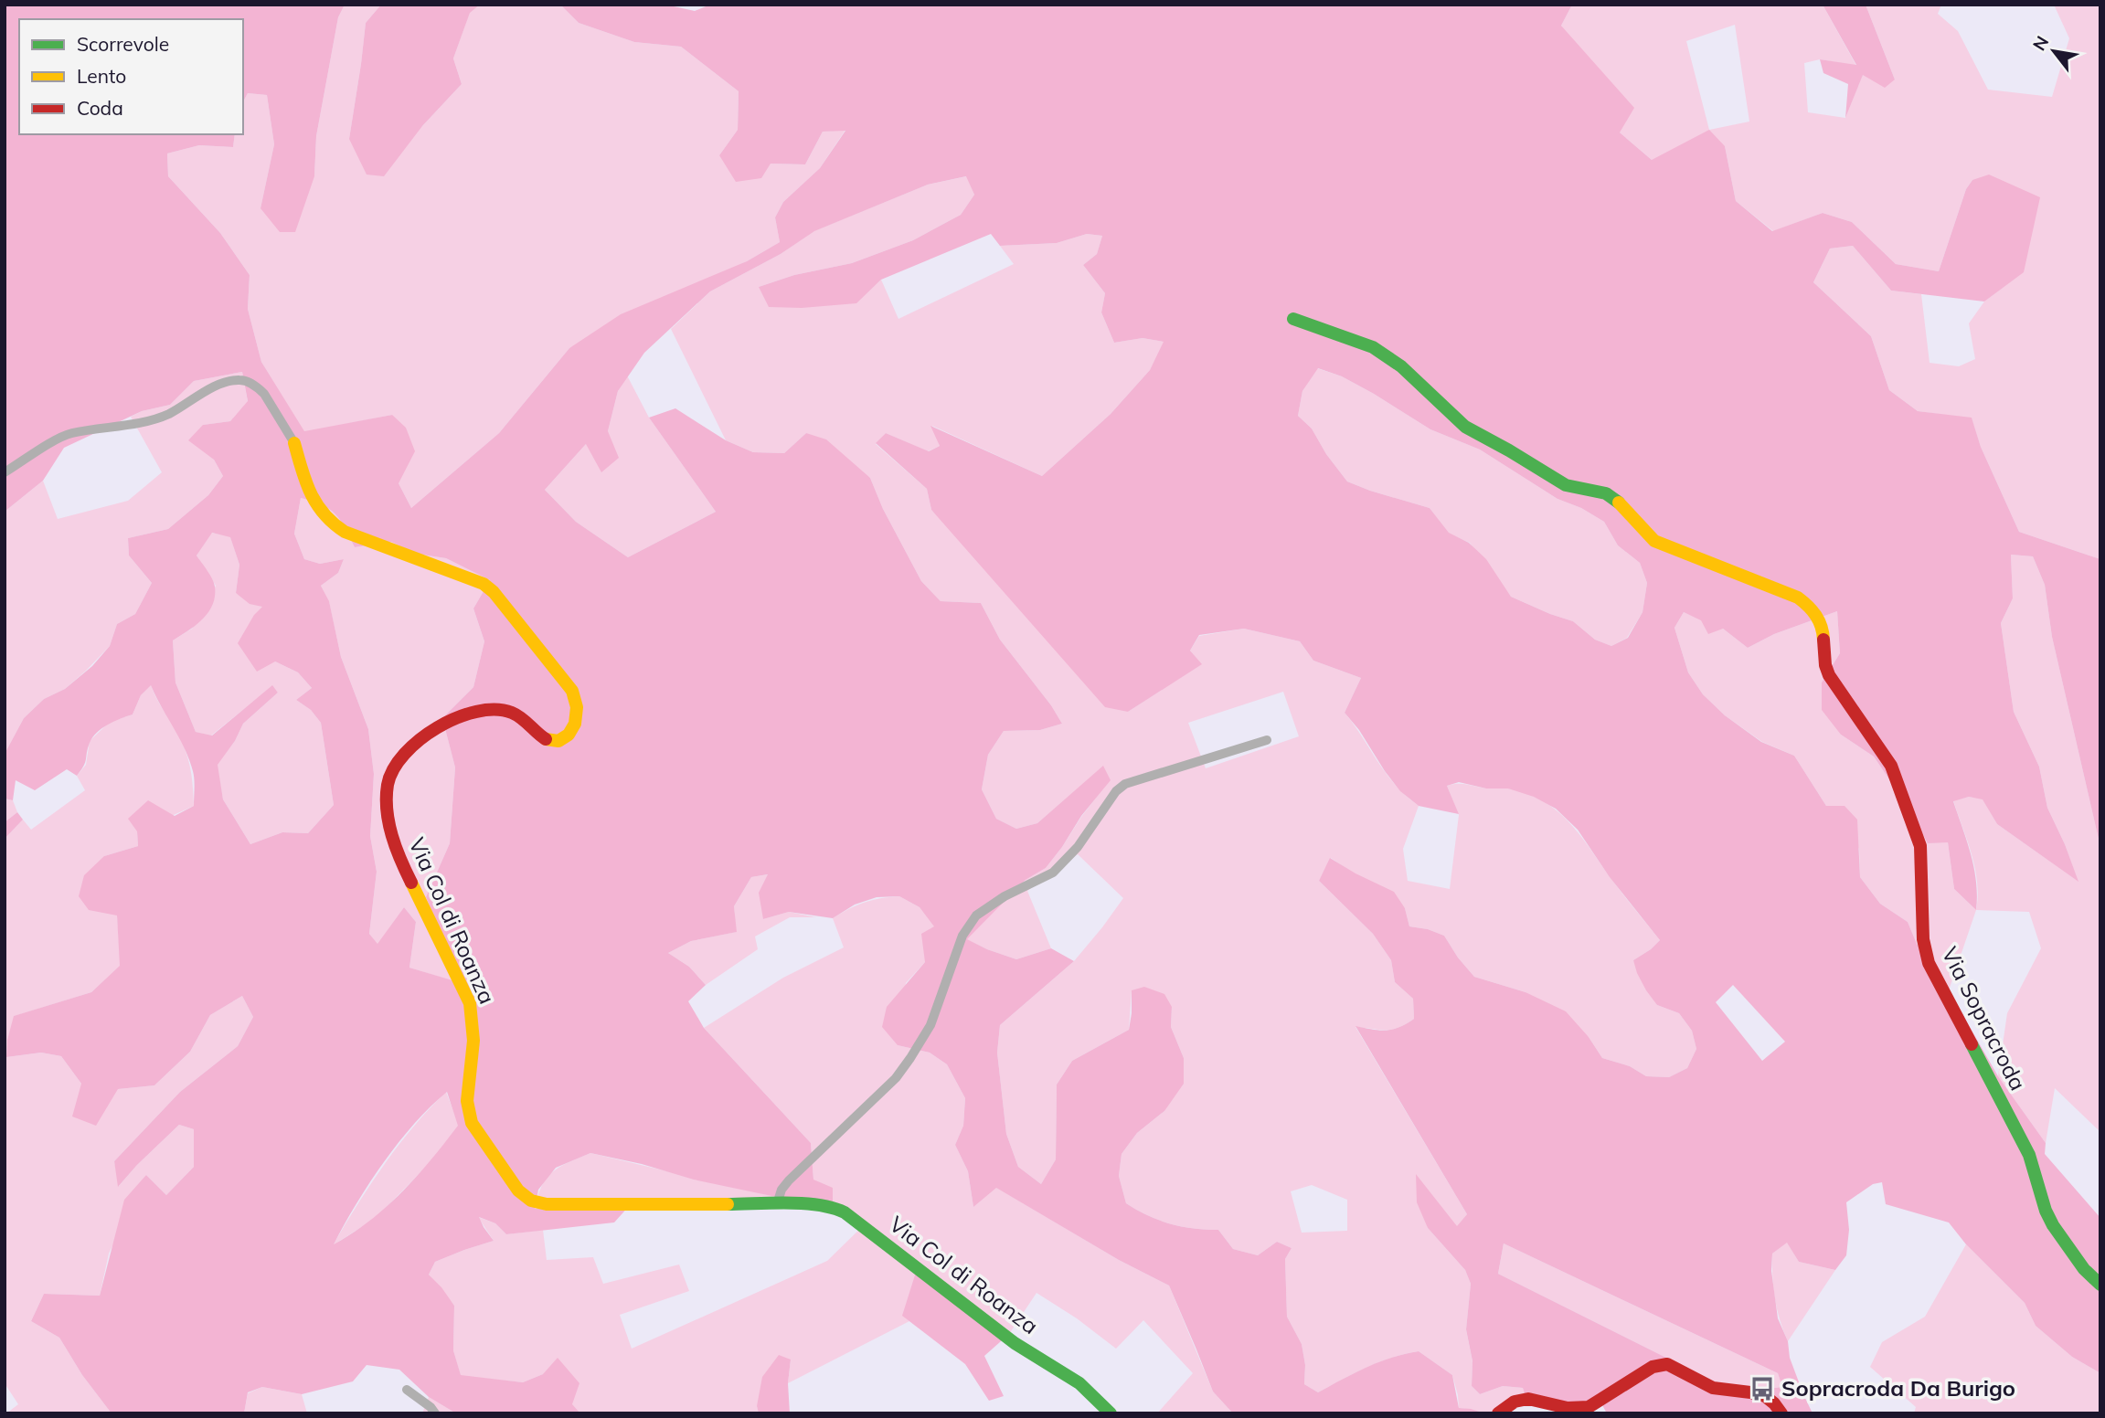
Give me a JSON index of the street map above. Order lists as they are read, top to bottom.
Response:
{
  "streets": {
    "street": ["Via Col di Roanza", "Via Sopracroda"]
  },
  "places": {
    "bus stop": ["Sopracroda Da Burigo"]
  },
  "legend": ["Scorrevole", "Lento", "Coda"],
  "north": "top left"
}
